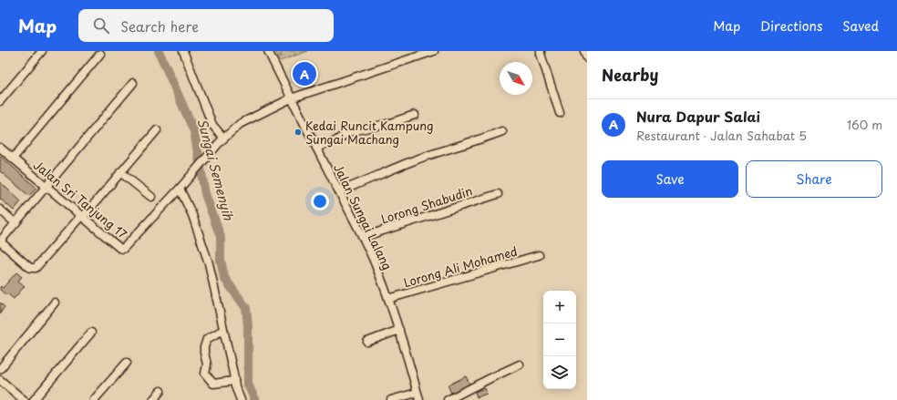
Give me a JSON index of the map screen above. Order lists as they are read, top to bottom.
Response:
{
  "streets": {
    "street": [
      "Jalan Sri Tanjung 17",
      "Lorong Shabudin",
      "Jalan Sungai Lalang",
      "Lorong Ali Mohamed"
    ]
  },
  "crossings": [
    ["Jalan Sri Tanjung 17", "Jalan Sungai Lalang"],
    ["Lorong Shabudin", "Jalan Sungai Lalang"],
    ["Jalan Sungai Lalang", "Lorong Ali Mohamed"]
  ],
  "water": ["Sungai Semenyih"],
  "places": ["Kedai Runcit Kampung Sungai Machang"],
  "north": "bottom right",
  "page": {
    "header": "Map",
    "search": "Search here",
    "nav": ["Map", "Directions", "Saved"],
    "heading": "Nearby",
    "pins": "A",
    "list": [
      {
        "mark": "A",
        "name": "Nura Dapur Salai",
        "note": "Restaurant · Jalan Sahabat 5",
        "value": "160 m"
      }
    ],
    "buttons": ["Save", "Share"],
    "map_buttons": ["+", "−"]
  }
}
